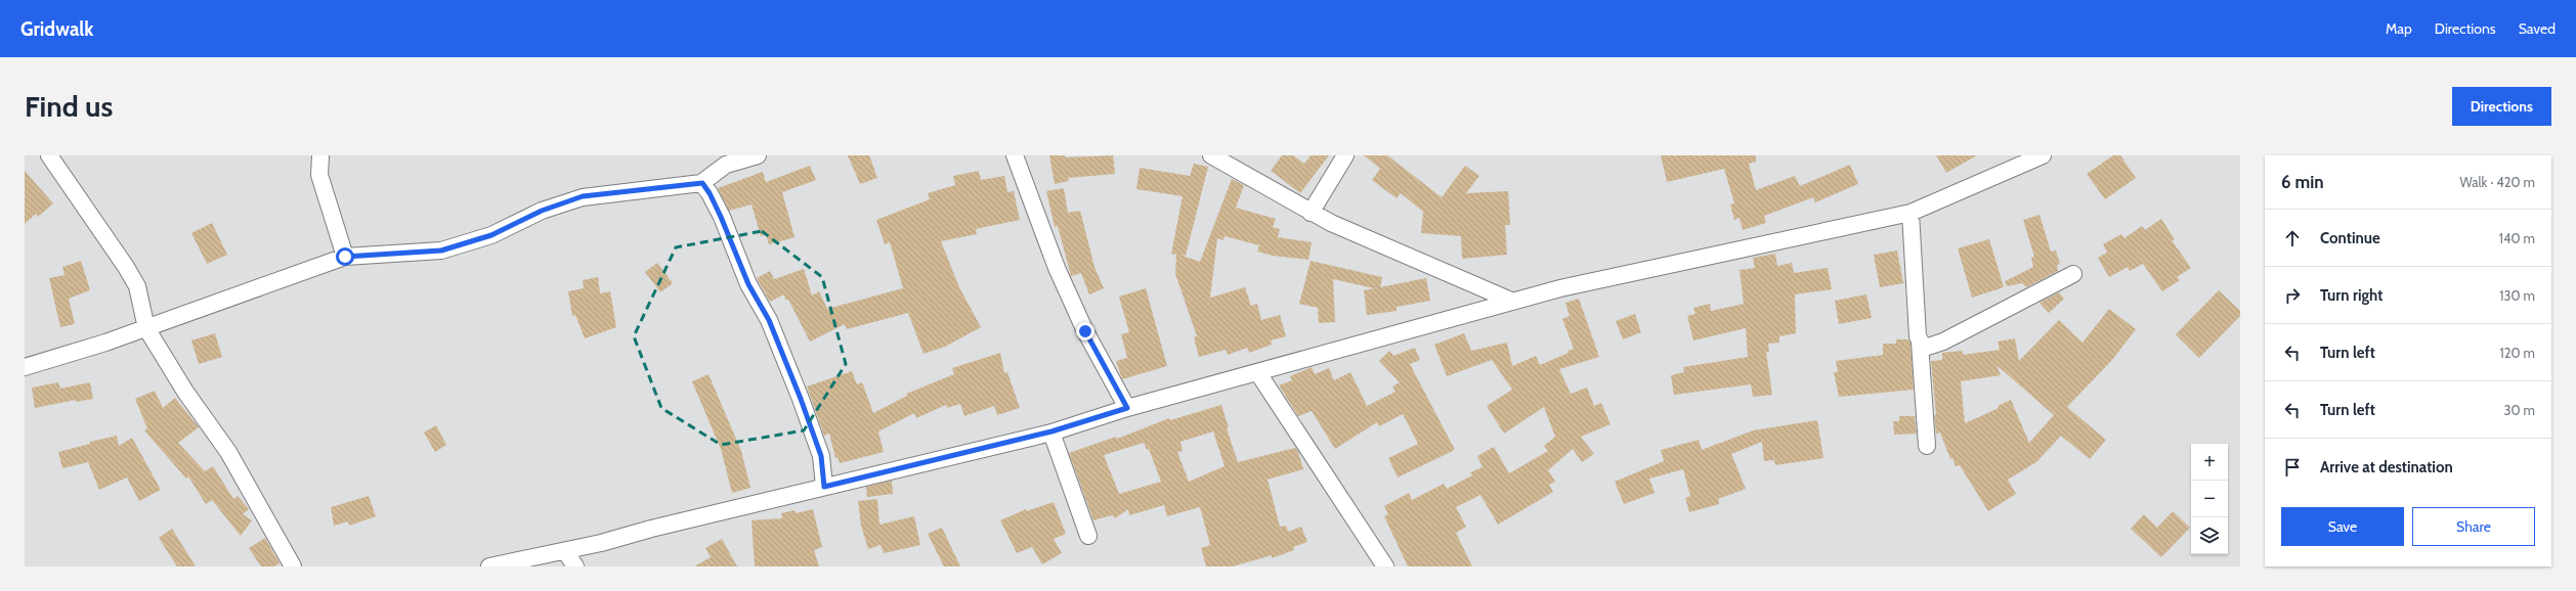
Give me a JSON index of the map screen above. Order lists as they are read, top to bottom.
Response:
{
  "page": {
    "header": "Gridwalk",
    "nav": ["Map", "Directions", "Saved"],
    "buttons": [
      "Directions",
      ["Save", "Share"]
    ],
    "title": "Find us",
    "heading": ["6 min", "Walk · 420 m"],
    "list": [
      ["Continue", "140 m"],
      ["Turn right", "130 m"],
      ["Turn left", "120 m"],
      ["Turn left", "30 m"],
      "Arrive at destination"
    ],
    "map_buttons": ["+", "−"]
  }
}
